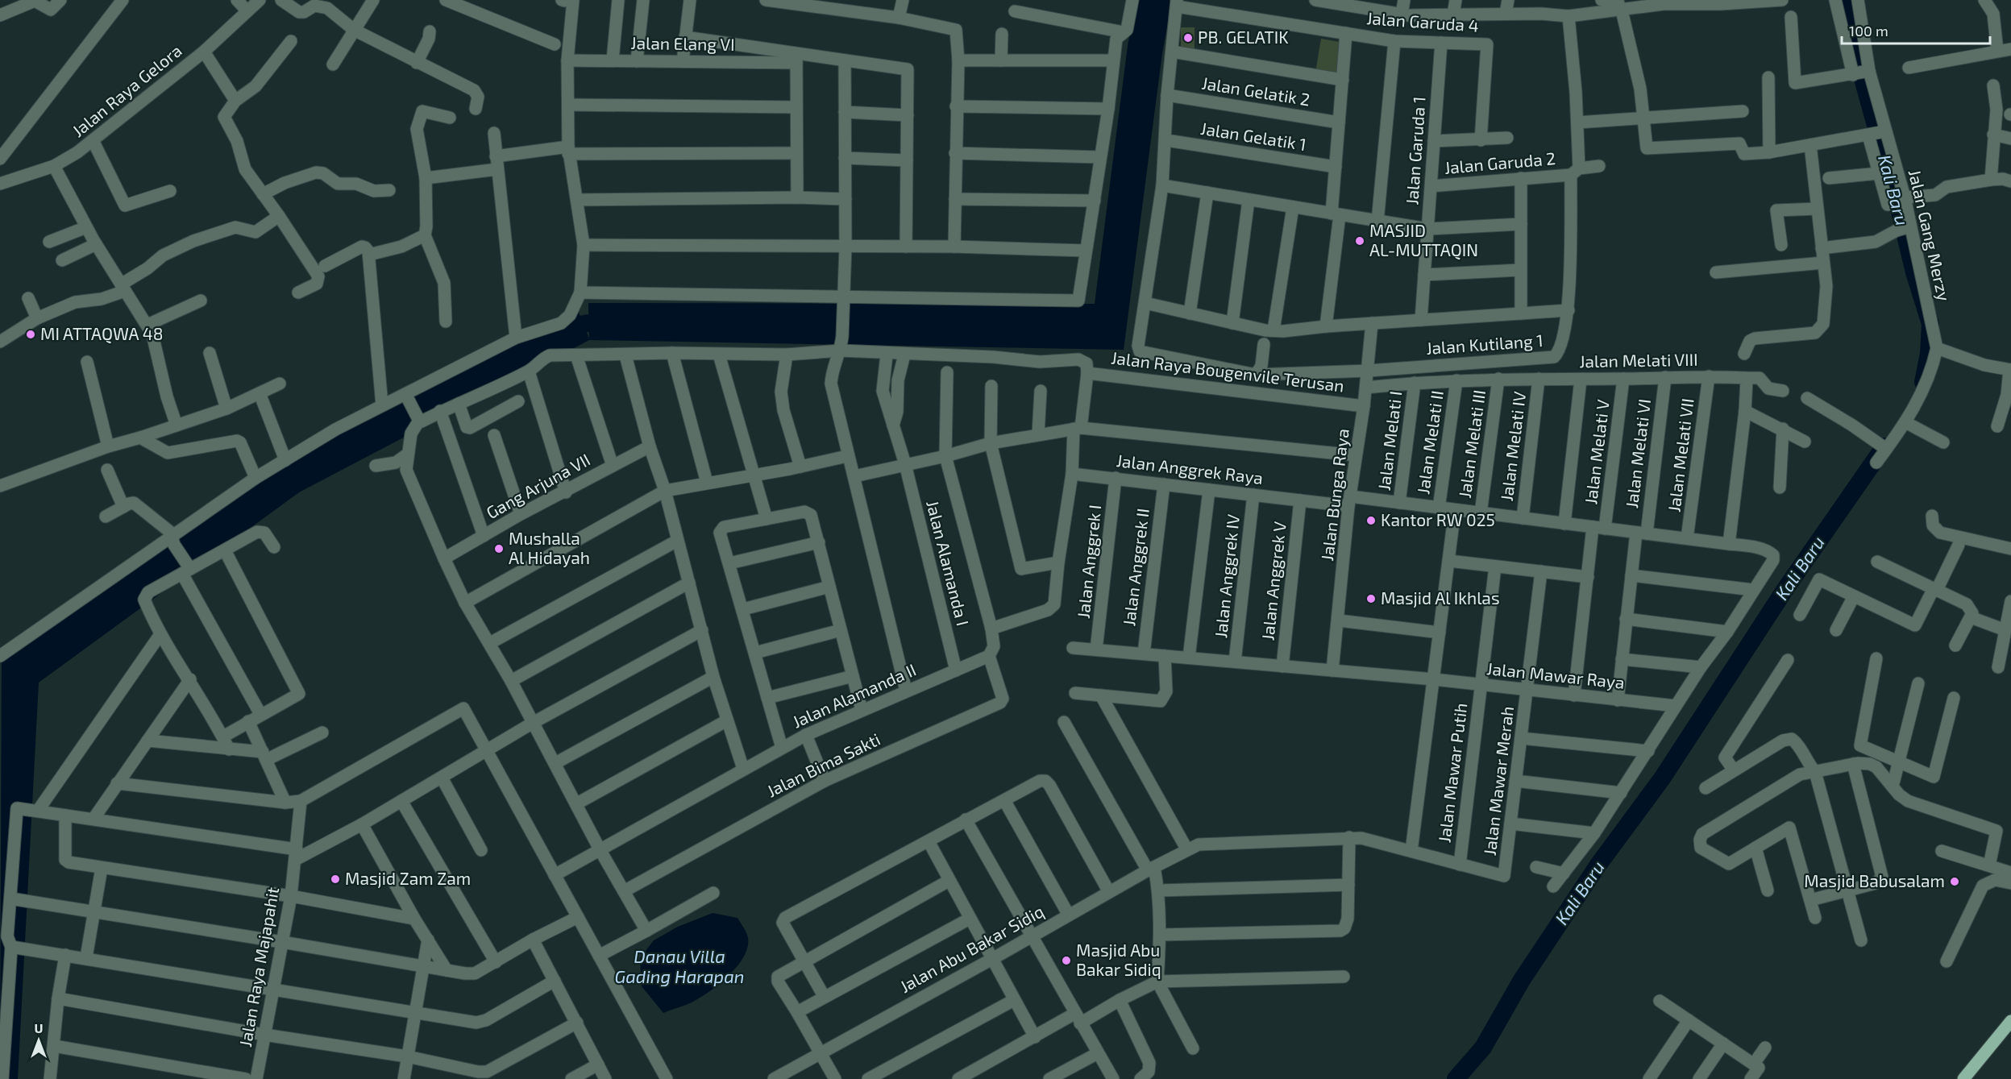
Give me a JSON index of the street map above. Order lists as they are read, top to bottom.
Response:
{
  "streets": {
    "street": [
      "Jalan Garuda 4",
      "Jalan Elang VI",
      "Jalan Raya Gelora",
      "Jalan Gelatik 2",
      "Jalan Gelatik 1",
      "Jalan Garuda 1",
      "Jalan Garuda 2",
      "Jalan Gang Merzy",
      "Jalan Kutilang 1",
      "Jalan Melati VIII",
      "Jalan Raya Bougenvile Terusan",
      "Jalan Melati I",
      "Jalan Melati II",
      "Jalan Melati III",
      "Jalan Melati IV",
      "Jalan Melati V",
      "Jalan Melati VI",
      "Jalan Melati VII",
      "Jalan Anggrek Raya",
      "Gang Arjuna VII",
      "Jalan Bunga Raya",
      "Jalan Anggrek I",
      "Jalan Alamanda I",
      "Jalan Anggrek II",
      "Jalan Anggrek IV",
      "Jalan Anggrek V",
      "Jalan Mawar Raya",
      "Jalan Alamanda II",
      "Jalan Bima Sakti",
      "Jalan Mawar Putih",
      "Jalan Mawar Merah",
      "Jalan Abu Bakar Sidiq",
      "Jalan Raya Majapahit"
    ]
  },
  "crossings": [
    ["Jalan Garuda 4", "Jalan Garuda 1"],
    ["Jalan Garuda 1", "Jalan Garuda 2"],
    ["Jalan Kutilang 1", "Jalan Bunga Raya"],
    ["Jalan Melati VIII", "Jalan Melati I"],
    ["Jalan Melati VIII", "Jalan Melati II"],
    ["Jalan Melati VIII", "Jalan Melati III"],
    ["Jalan Melati VIII", "Jalan Melati IV"],
    ["Jalan Melati VIII", "Jalan Melati V"],
    ["Jalan Melati VIII", "Jalan Melati VI"],
    ["Jalan Melati VIII", "Jalan Melati VII"],
    ["Jalan Melati VIII", "Jalan Bunga Raya"],
    ["Jalan Raya Bougenvile Terusan", "Jalan Bunga Raya"],
    ["Jalan Melati I", "Jalan Anggrek Raya"],
    ["Jalan Melati II", "Jalan Anggrek Raya"],
    ["Jalan Melati III", "Jalan Anggrek Raya"],
    ["Jalan Melati IV", "Jalan Anggrek Raya"],
    ["Jalan Melati V", "Jalan Anggrek Raya"],
    ["Jalan Melati V", "Jalan Mawar Raya"],
    ["Jalan Melati VI", "Jalan Anggrek Raya"],
    ["Jalan Melati VI", "Jalan Mawar Raya"],
    ["Jalan Melati VII", "Jalan Anggrek Raya"],
    ["Jalan Anggrek Raya", "Jalan Bunga Raya"],
    ["Jalan Anggrek Raya", "Jalan Anggrek I"],
    ["Jalan Anggrek Raya", "Jalan Anggrek II"],
    ["Jalan Anggrek Raya", "Jalan Anggrek IV"],
    ["Jalan Anggrek Raya", "Jalan Anggrek V"],
    ["Jalan Bunga Raya", "Jalan Mawar Raya"],
    ["Jalan Anggrek I", "Jalan Mawar Raya"],
    ["Jalan Alamanda I", "Jalan Alamanda II"],
    ["Jalan Anggrek II", "Jalan Mawar Raya"],
    ["Jalan Anggrek IV", "Jalan Mawar Raya"],
    ["Jalan Anggrek V", "Jalan Mawar Raya"],
    ["Jalan Mawar Raya", "Jalan Mawar Putih"],
    ["Jalan Mawar Raya", "Jalan Mawar Merah"],
    ["Jalan Alamanda II", "Jalan Bima Sakti"],
    ["Jalan Mawar Putih", "Jalan Abu Bakar Sidiq"],
    ["Jalan Mawar Merah", "Jalan Abu Bakar Sidiq"]
  ],
  "water": ["Kali Baru", "Danau Villa Gading Harapan"],
  "places": [
    "PB. GELATIK",
    "MASJID AL-MUTTAQIN",
    "MI ATTAQWA 48",
    "Kantor RW 025",
    "Mushalla Al Hidayah",
    "Masjid Al Ikhlas",
    "Masjid Zam Zam",
    "Masjid Babusalam",
    "Masjid Abu Bakar Sidiq"
  ],
  "scale_bar": "100 m",
  "north": "top"
}
